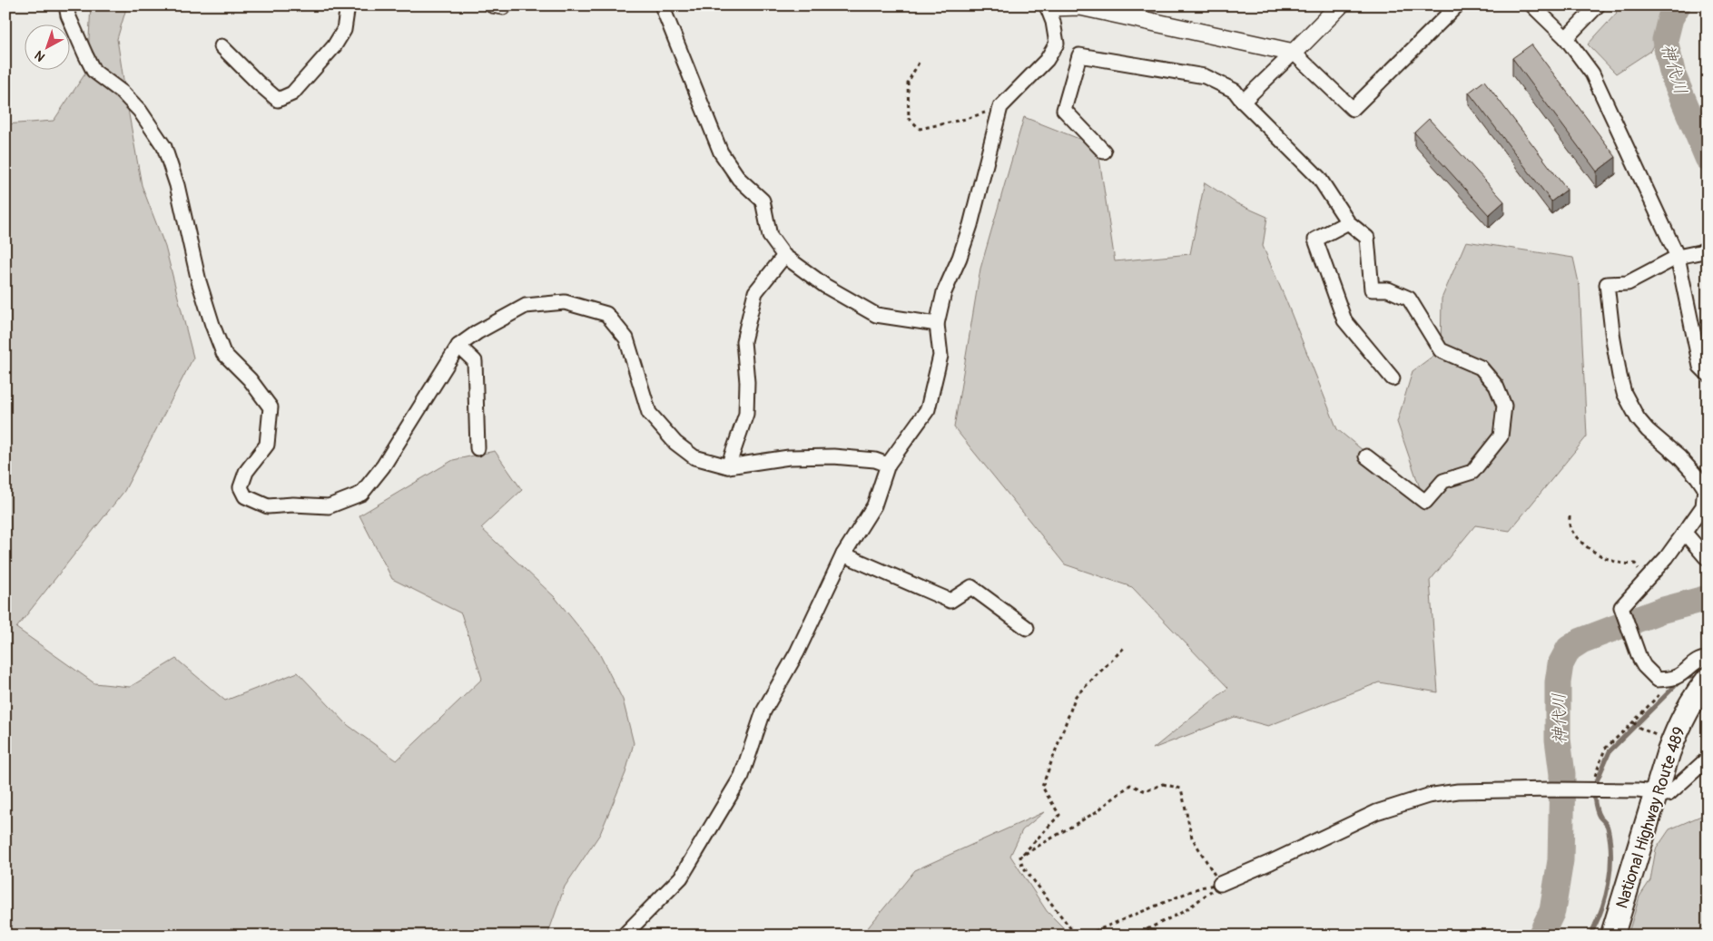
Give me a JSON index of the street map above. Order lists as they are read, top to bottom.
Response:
{
  "streets": {
    "highway": ["National Highway Route 489"]
  },
  "water": ["神代川"],
  "north": "bottom left"
}
